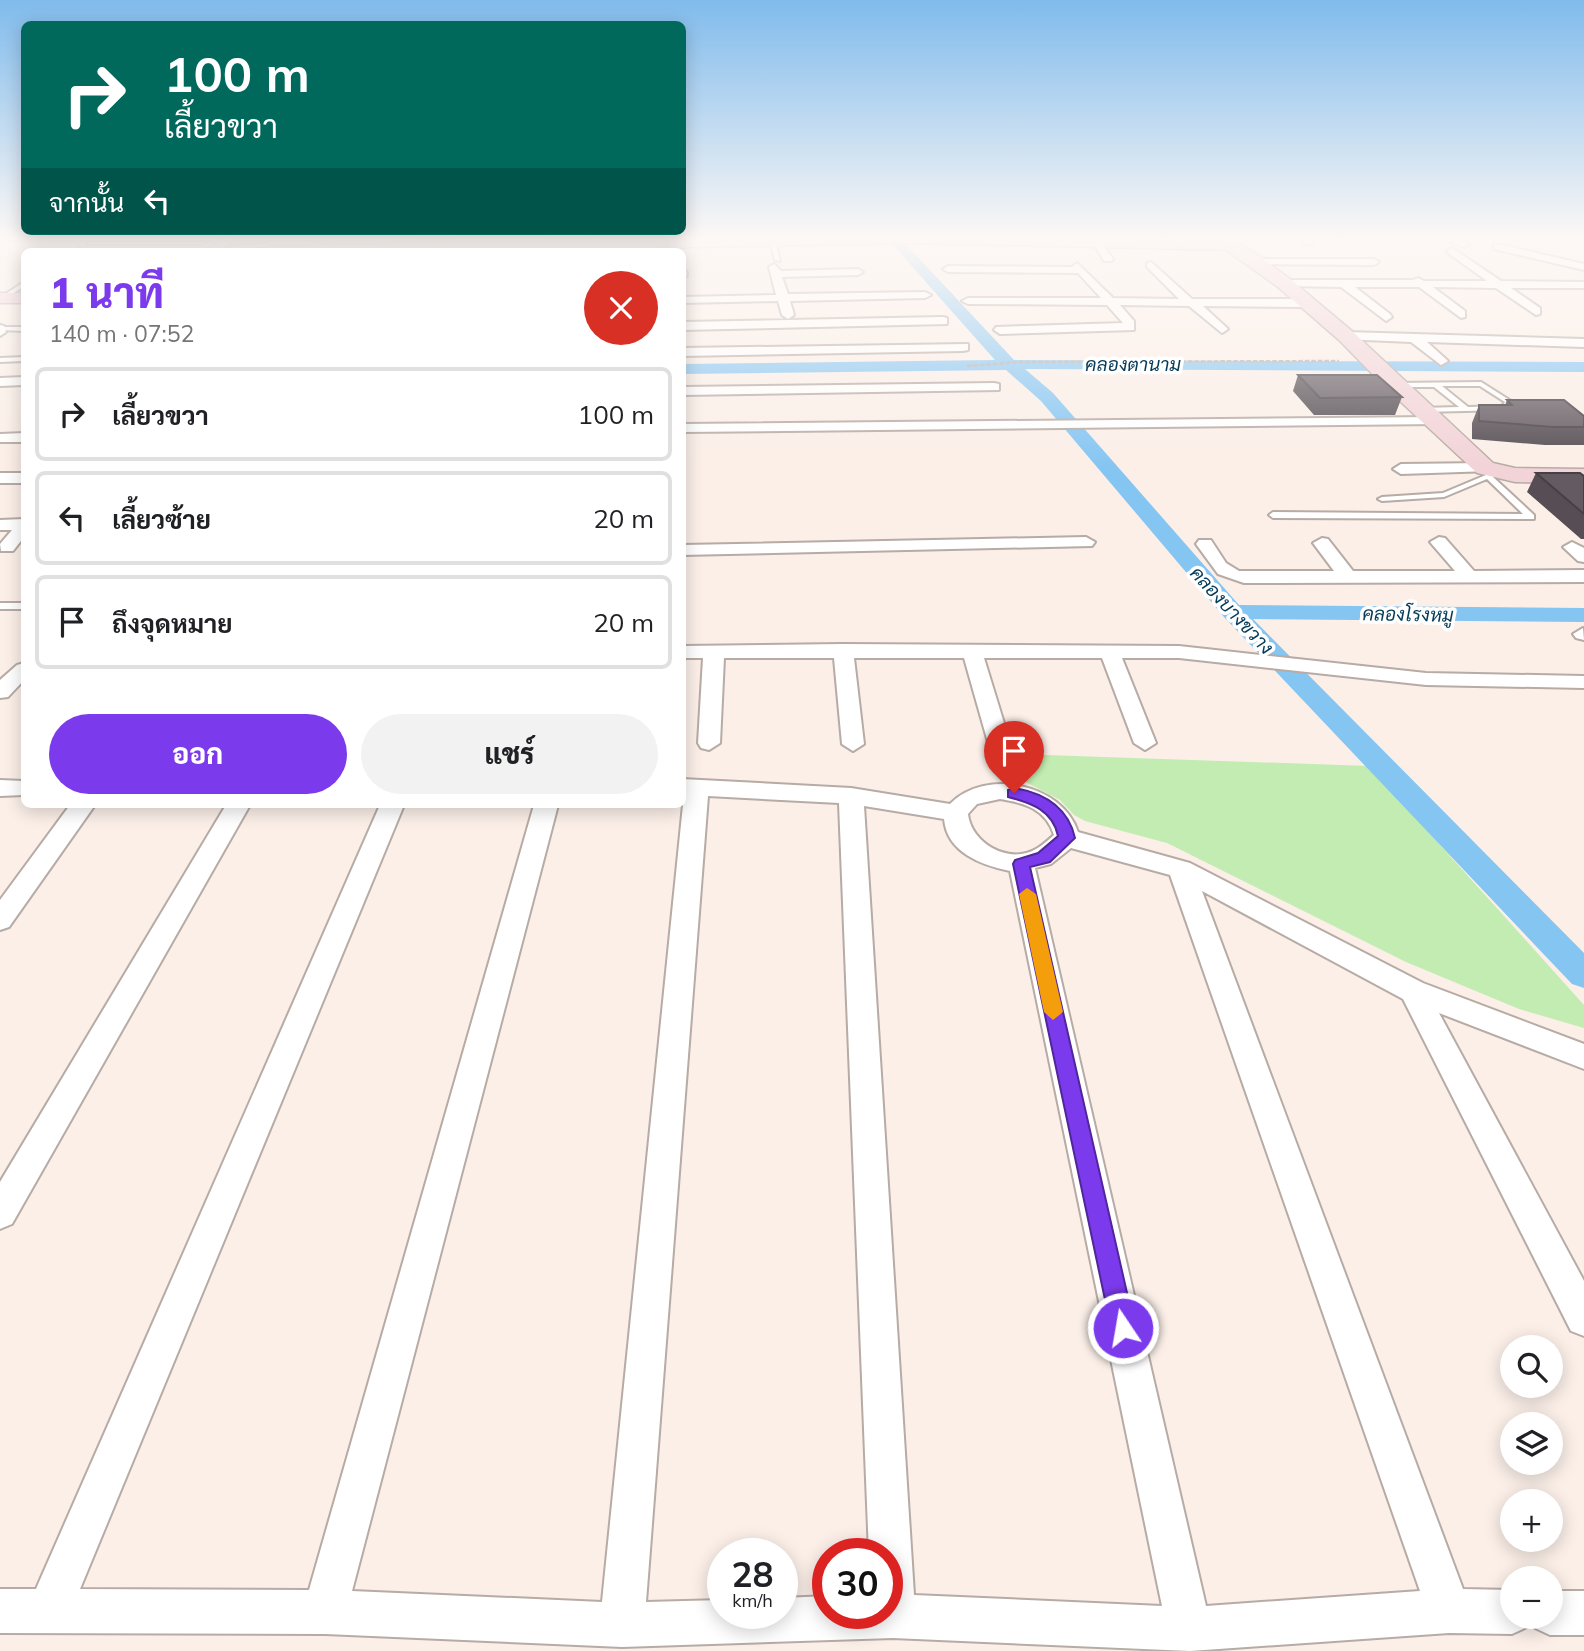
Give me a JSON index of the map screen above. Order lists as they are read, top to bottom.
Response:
{
  "water": ["คลองตานาม", "คลองบางขวาง", "คลองโรงหมู"],
  "page": {
    "turn": ["100 m", "เลี้ยวขวา"],
    "then": "จากนั้น",
    "heading": ["1 นาที", "140 m · 07:52"],
    "list": [
      {
        "name": "เลี้ยวขวา",
        "value": "100 m"
      },
      {
        "name": "เลี้ยวซ้าย",
        "value": "20 m"
      },
      {
        "name": "ถึงจุดหมาย",
        "value": "20 m"
      }
    ],
    "buttons": ["ออก", "แชร์"],
    "map_buttons": ["+", "−"],
    "speed": "28 km/h",
    "limit": "30"
  }
}
